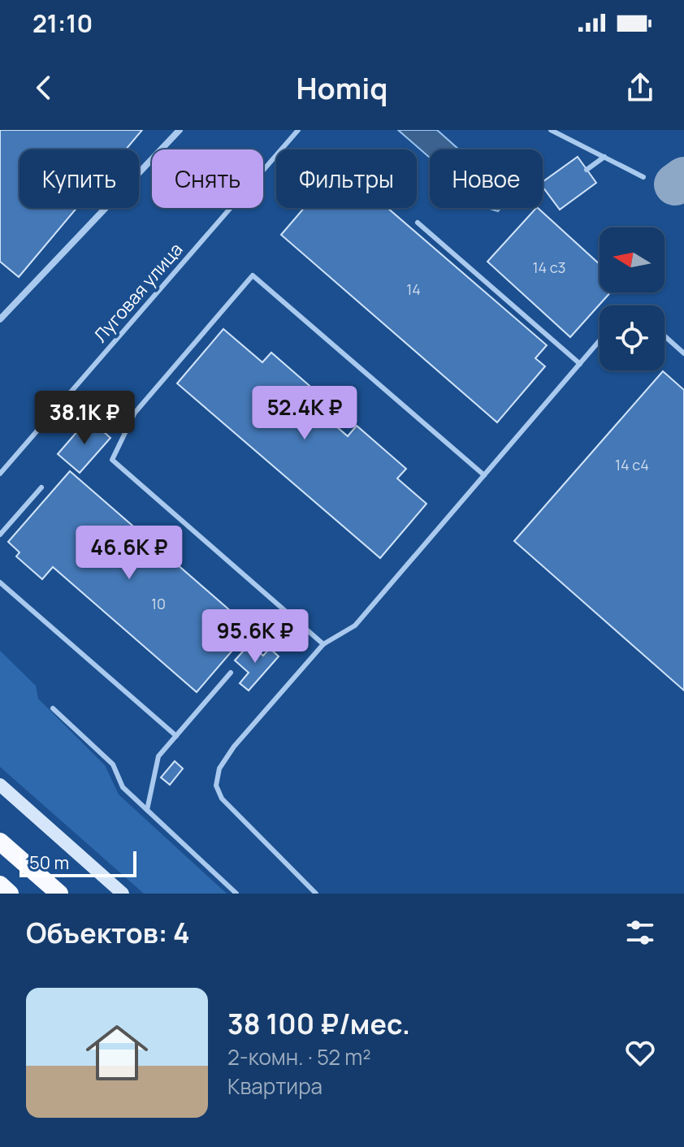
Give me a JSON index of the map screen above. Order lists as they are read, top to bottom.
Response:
{
  "streets": {
    "lane": ["Луговая улица"]
  },
  "house_numbers": [
    "14 с3",
    "14",
    "14 с4",
    "10"
  ],
  "scale_bar": "50 m",
  "north": "left",
  "page": {
    "status": "21:10",
    "header": "Homiq",
    "chip": [
      "Купить",
      "Снять",
      "Фильтры",
      "Новое"
    ],
    "price": [
      "52.4K ₽",
      "38.1K ₽",
      "46.6K ₽",
      "95.6K ₽"
    ],
    "scale": "50 m",
    "heading": "Объектов: 4",
    "list": [
      {
        "name": "38 100 ₽/мес.",
        "note": "2-комн. · 52 m² · Квартира"
      }
    ]
  }
}
